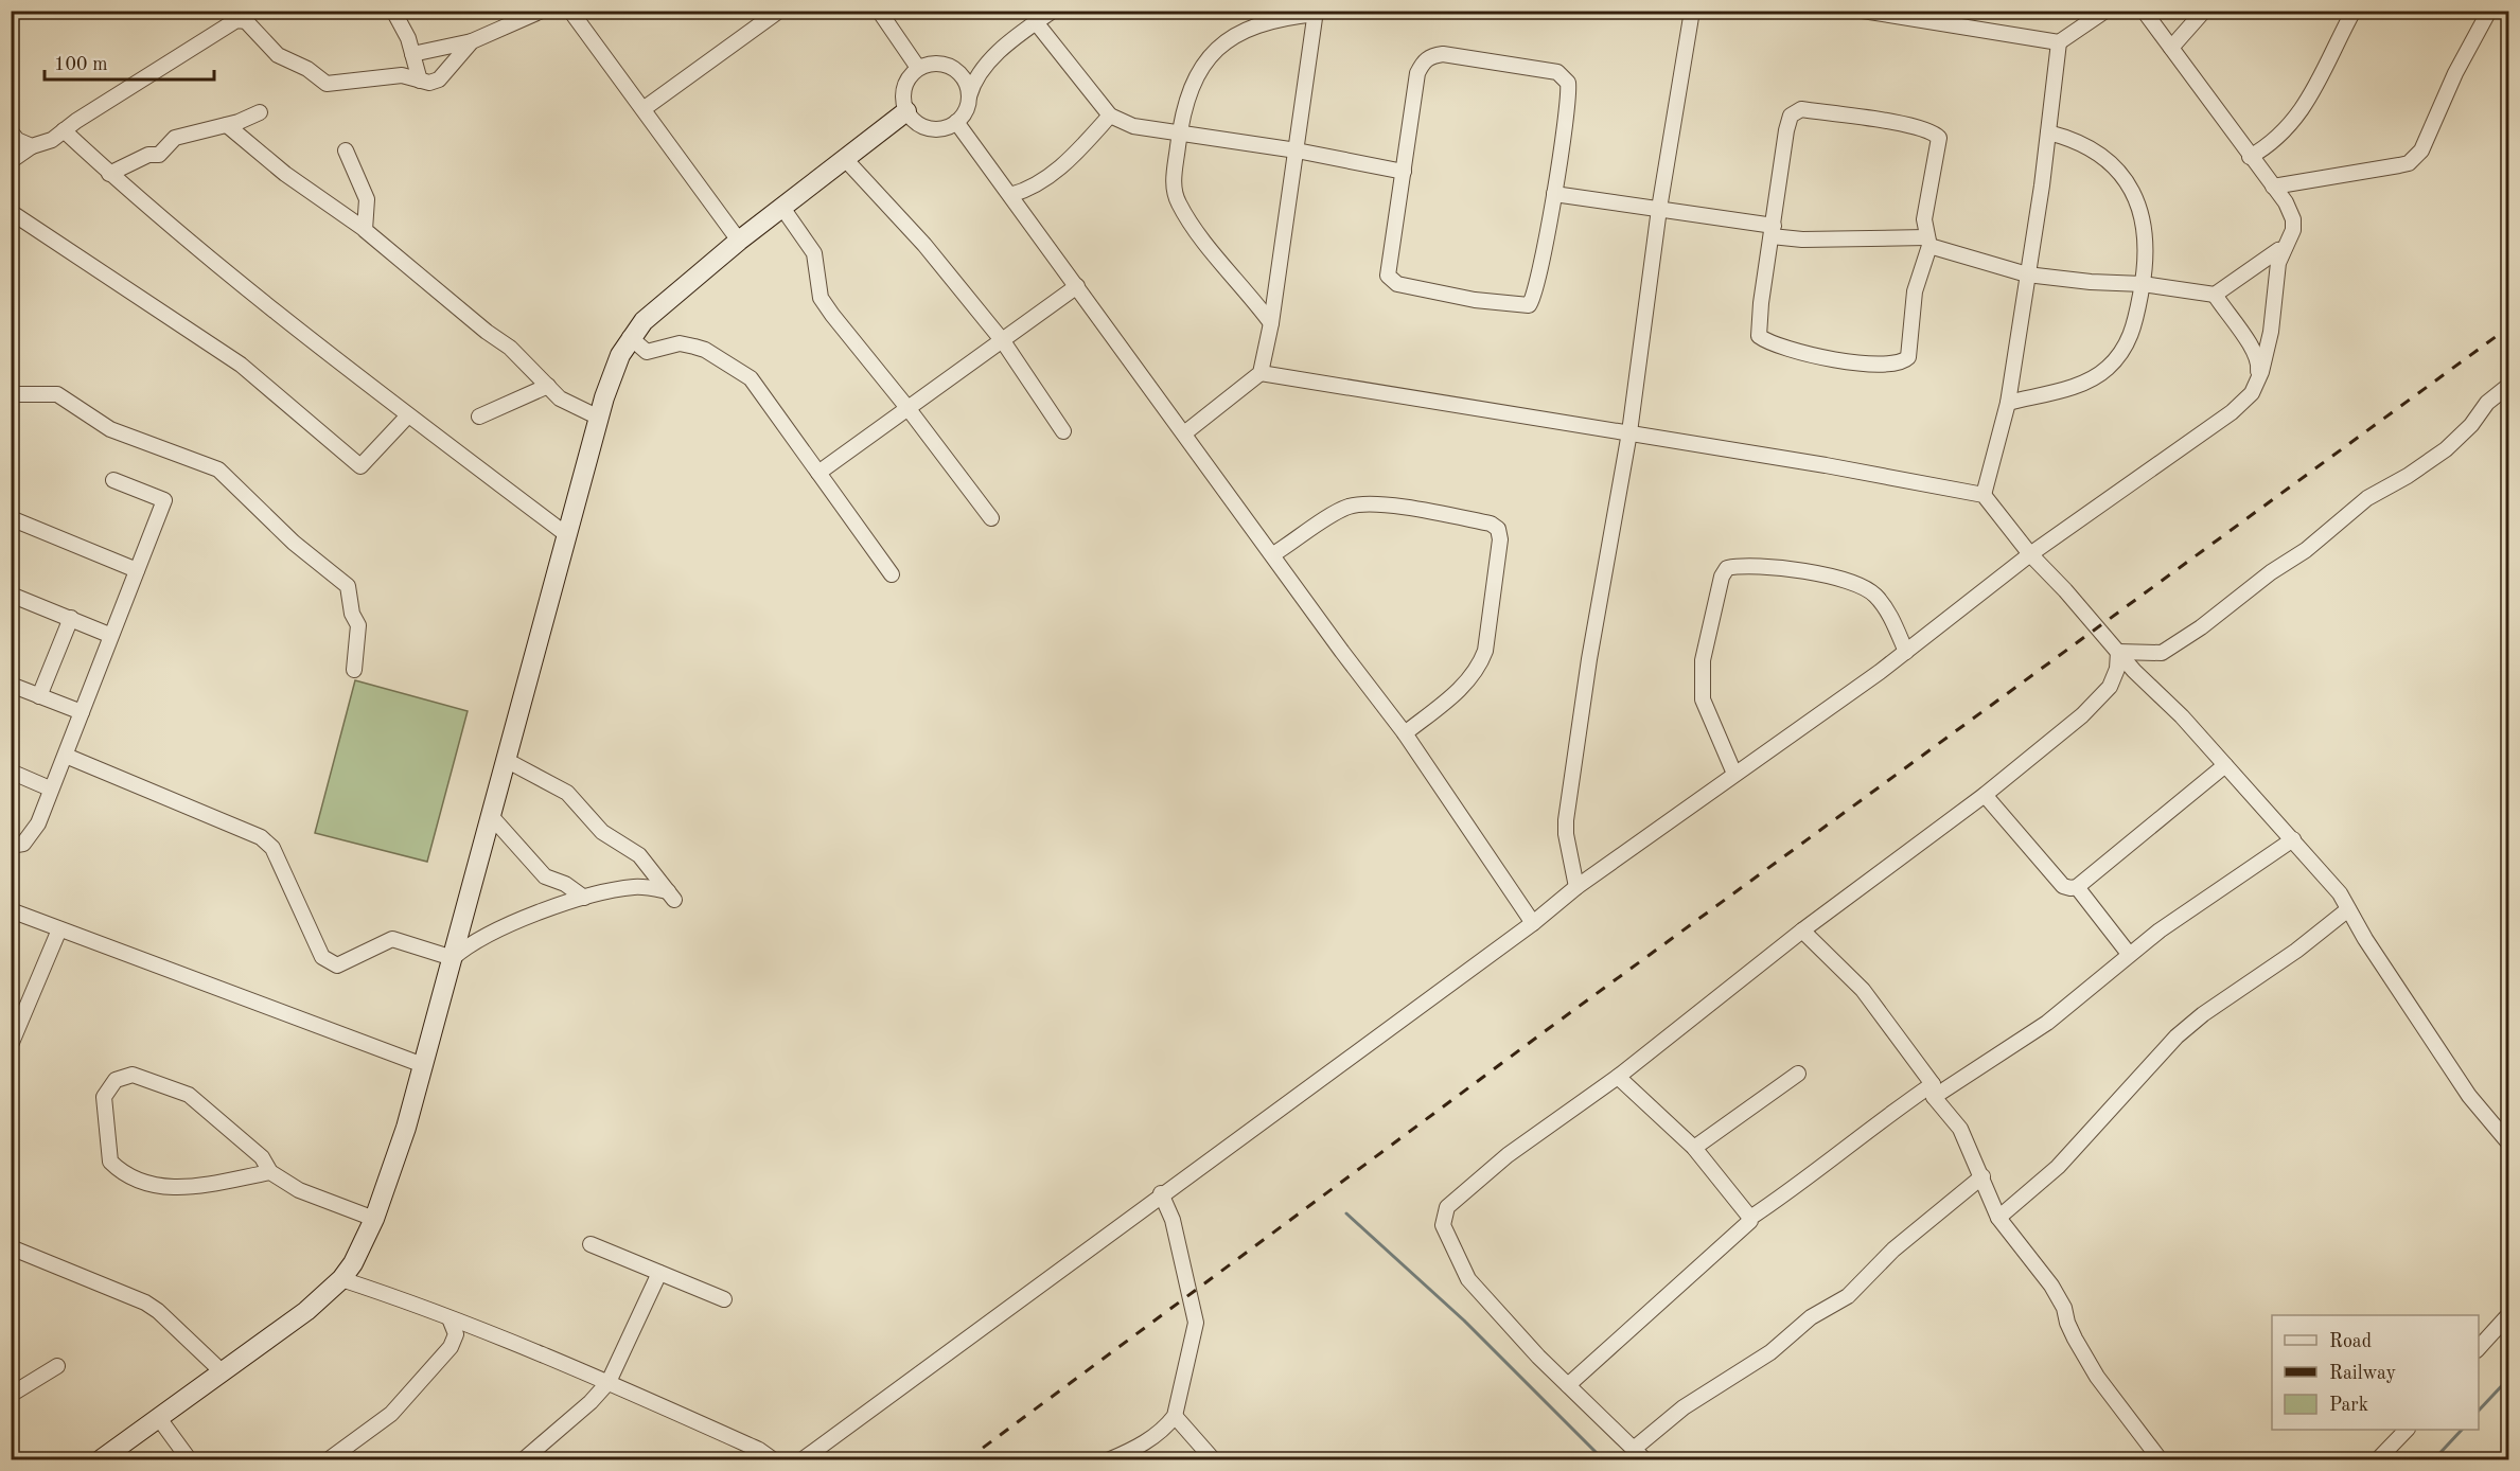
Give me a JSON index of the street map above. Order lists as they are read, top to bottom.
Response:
{
  "legend": ["Road", "Railway", "Park"],
  "scale_bar": "100 m"
}
